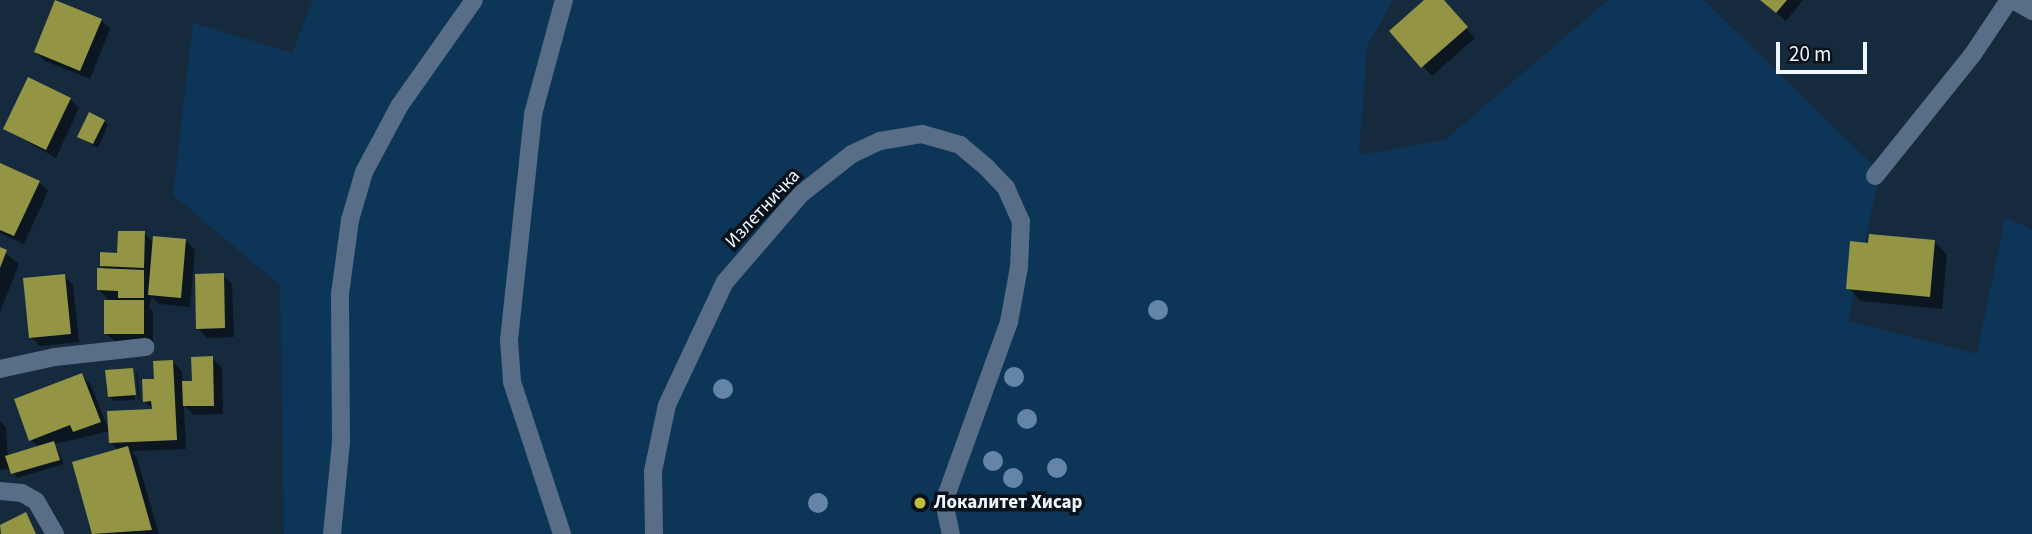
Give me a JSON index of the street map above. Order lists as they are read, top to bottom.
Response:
{
  "streets": {
    "street": ["Излетничка"]
  },
  "places": ["Локалитет Хисар"],
  "scale_bar": "20 m"
}
